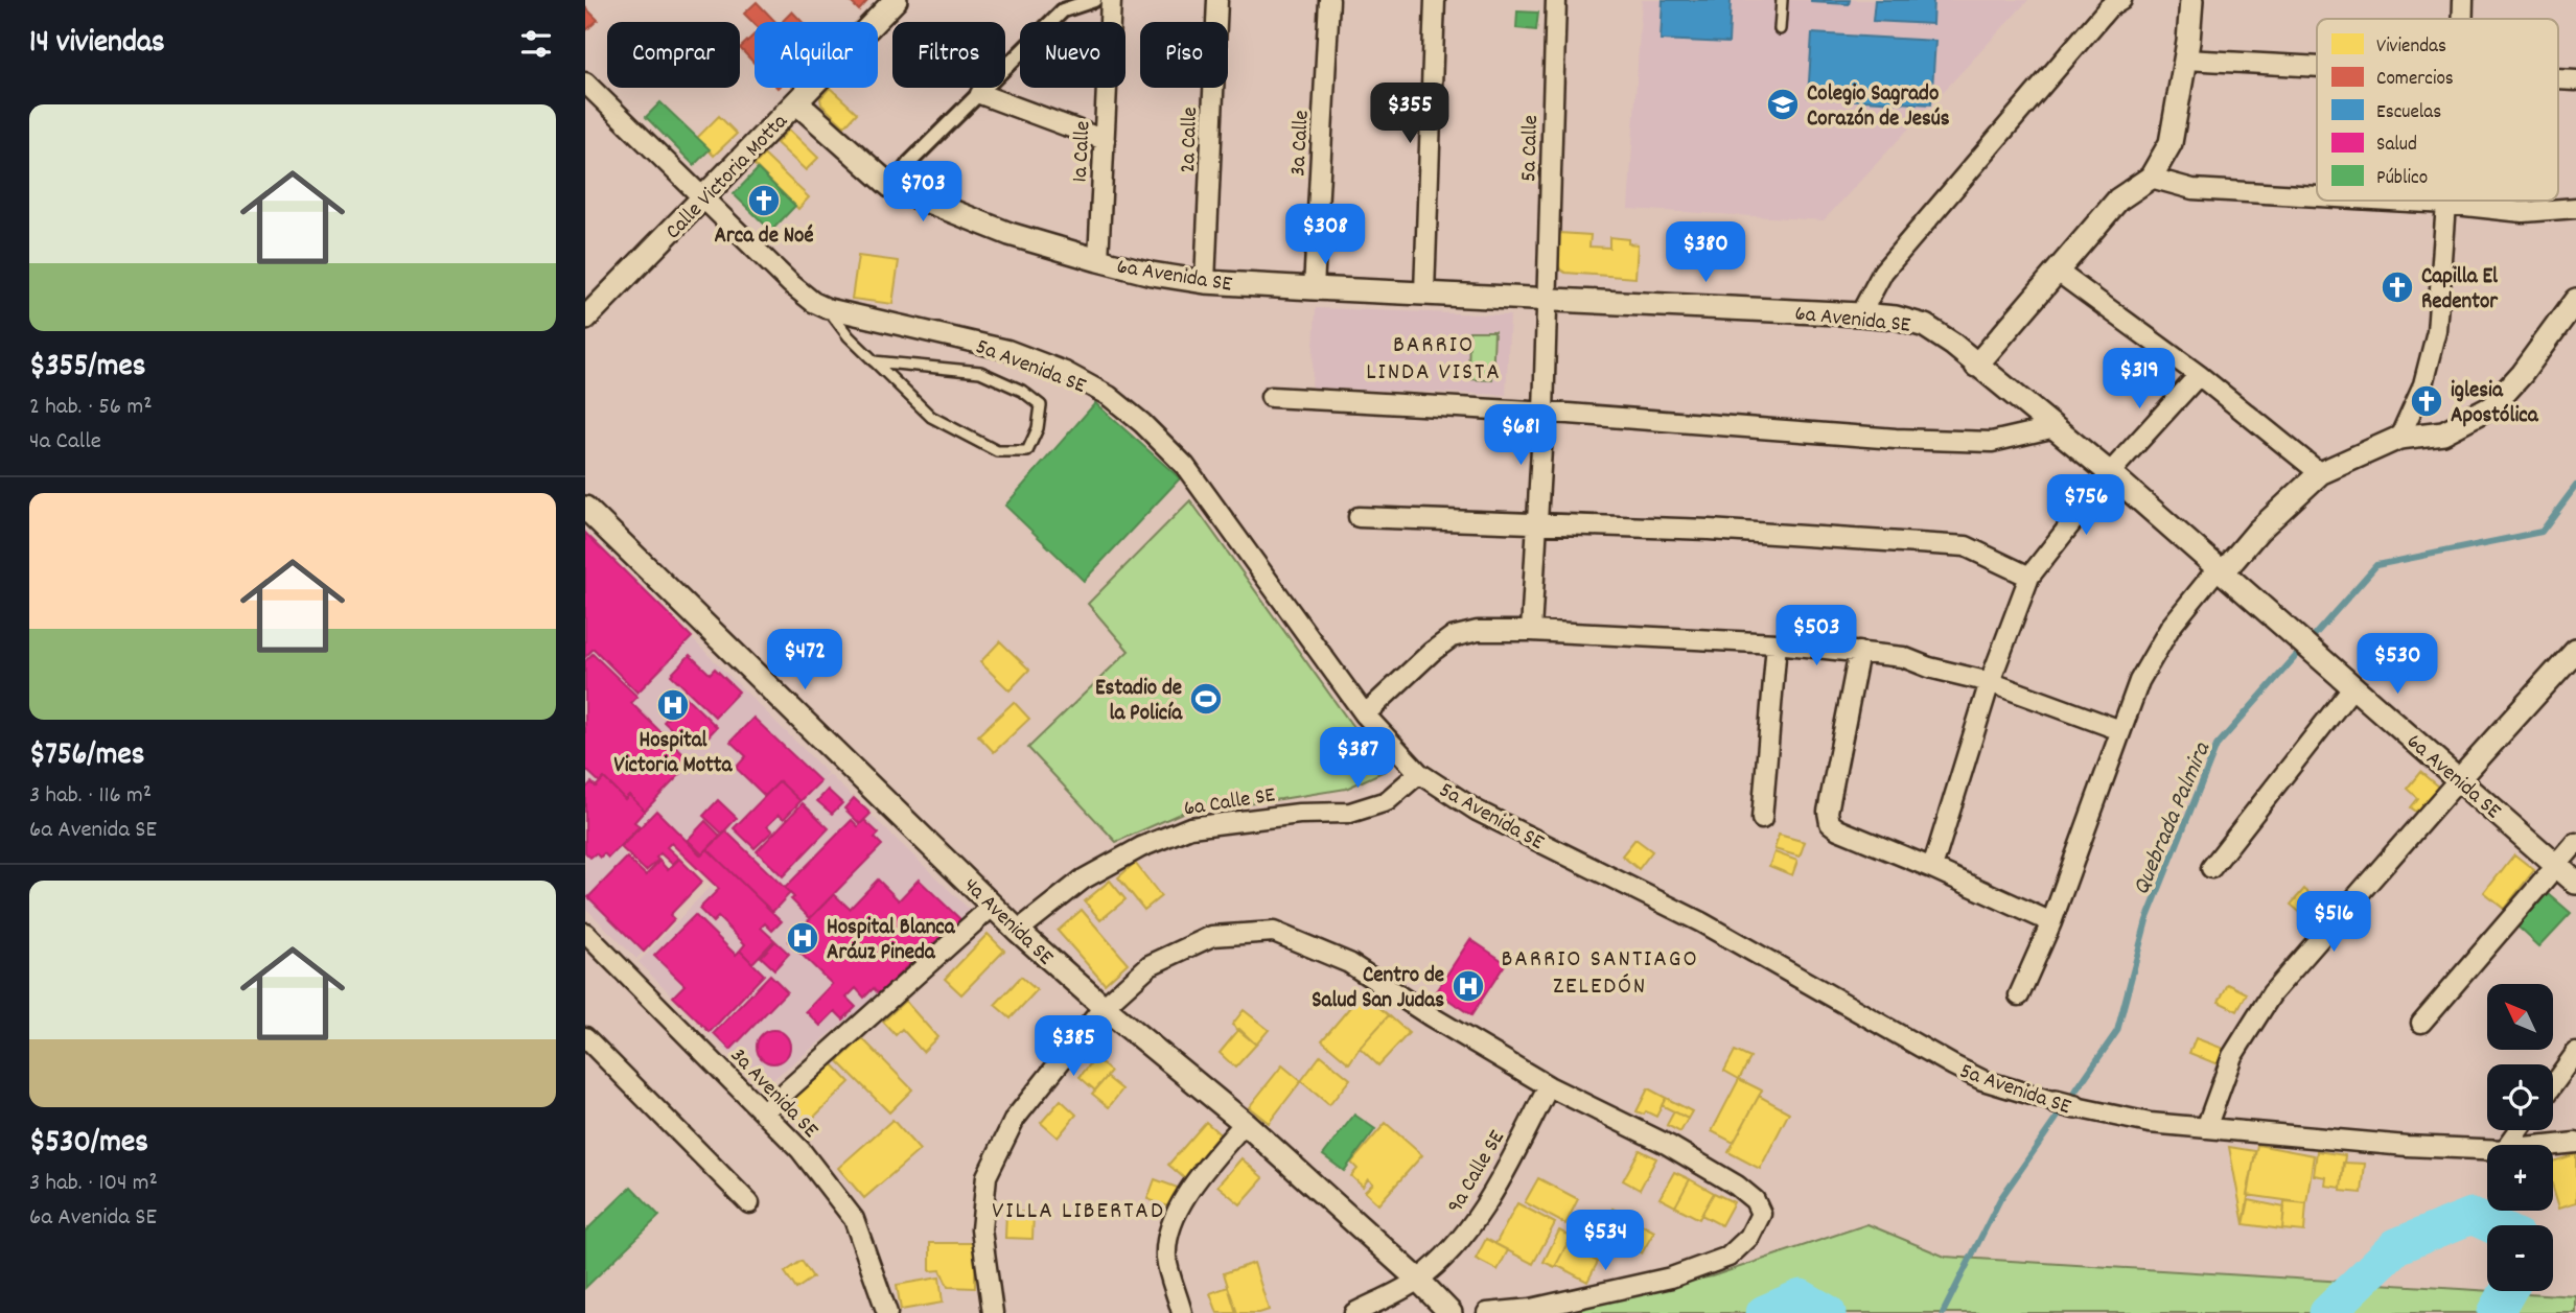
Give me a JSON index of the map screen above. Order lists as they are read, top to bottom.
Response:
{
  "streets": {
    "street": [
      "2a Calle",
      "3a Calle",
      "5a Calle",
      "1a Calle",
      "Calle Victoria Motta",
      "6a Avenida SE",
      "5a Avenida SE",
      "6a Calle SE",
      "4a Avenida SE",
      "3a Avenida SE",
      "9a Calle SE"
    ]
  },
  "crossings": [
    ["2a Calle", "6a Avenida SE"],
    ["3a Calle", "6a Avenida SE"],
    ["5a Calle", "6a Avenida SE"],
    ["1a Calle", "6a Avenida SE"],
    ["Calle Victoria Motta", "6a Avenida SE"],
    ["Calle Victoria Motta", "5a Avenida SE"],
    ["5a Avenida SE", "6a Calle SE"],
    ["6a Calle SE", "4a Avenida SE"],
    ["4a Avenida SE", "9a Calle SE"]
  ],
  "districts": ["BARRIO LINDA VISTA", "BARRIO SANTIAGO ZELEDÓN", "VILLA LIBERTAD"],
  "water": ["Quebrada Palmira"],
  "places": {
    "school or university": ["Colegio Sagrado Corazón de Jesús"],
    "church": ["Arca de Noé", "Capilla El Redentor", "iglesia Apostólica"],
    "sports": ["Estadio de la Policía"],
    "hospital": ["Hospital Victoria Motta", "Hospital Blanca Aráuz Pineda", "Centro de Salud San Judas"]
  },
  "legend": [
    "Viviendas",
    "Comercios",
    "Escuelas",
    "Salud",
    "Público"
  ],
  "north": "top left",
  "page": {
    "heading": "14 viviendas",
    "chip": [
      "Comprar",
      "Alquilar",
      "Filtros",
      "Nuevo",
      "Piso"
    ],
    "price": [
      "$355",
      "$703",
      "$308",
      "$380",
      "$319",
      "$681",
      "$756",
      "$503",
      "$472",
      "$530",
      "$387",
      "$516",
      "$385",
      "$534"
    ],
    "list": [
      {
        "name": "$355/mes",
        "note": "2 hab. · 56 m² · 4a Calle"
      },
      {
        "name": "$756/mes",
        "note": "3 hab. · 116 m² · 6a Avenida SE"
      },
      {
        "name": "$530/mes",
        "note": "3 hab. · 104 m² · 6a Avenida SE"
      }
    ],
    "map_buttons": ["+", "−"]
  }
}
